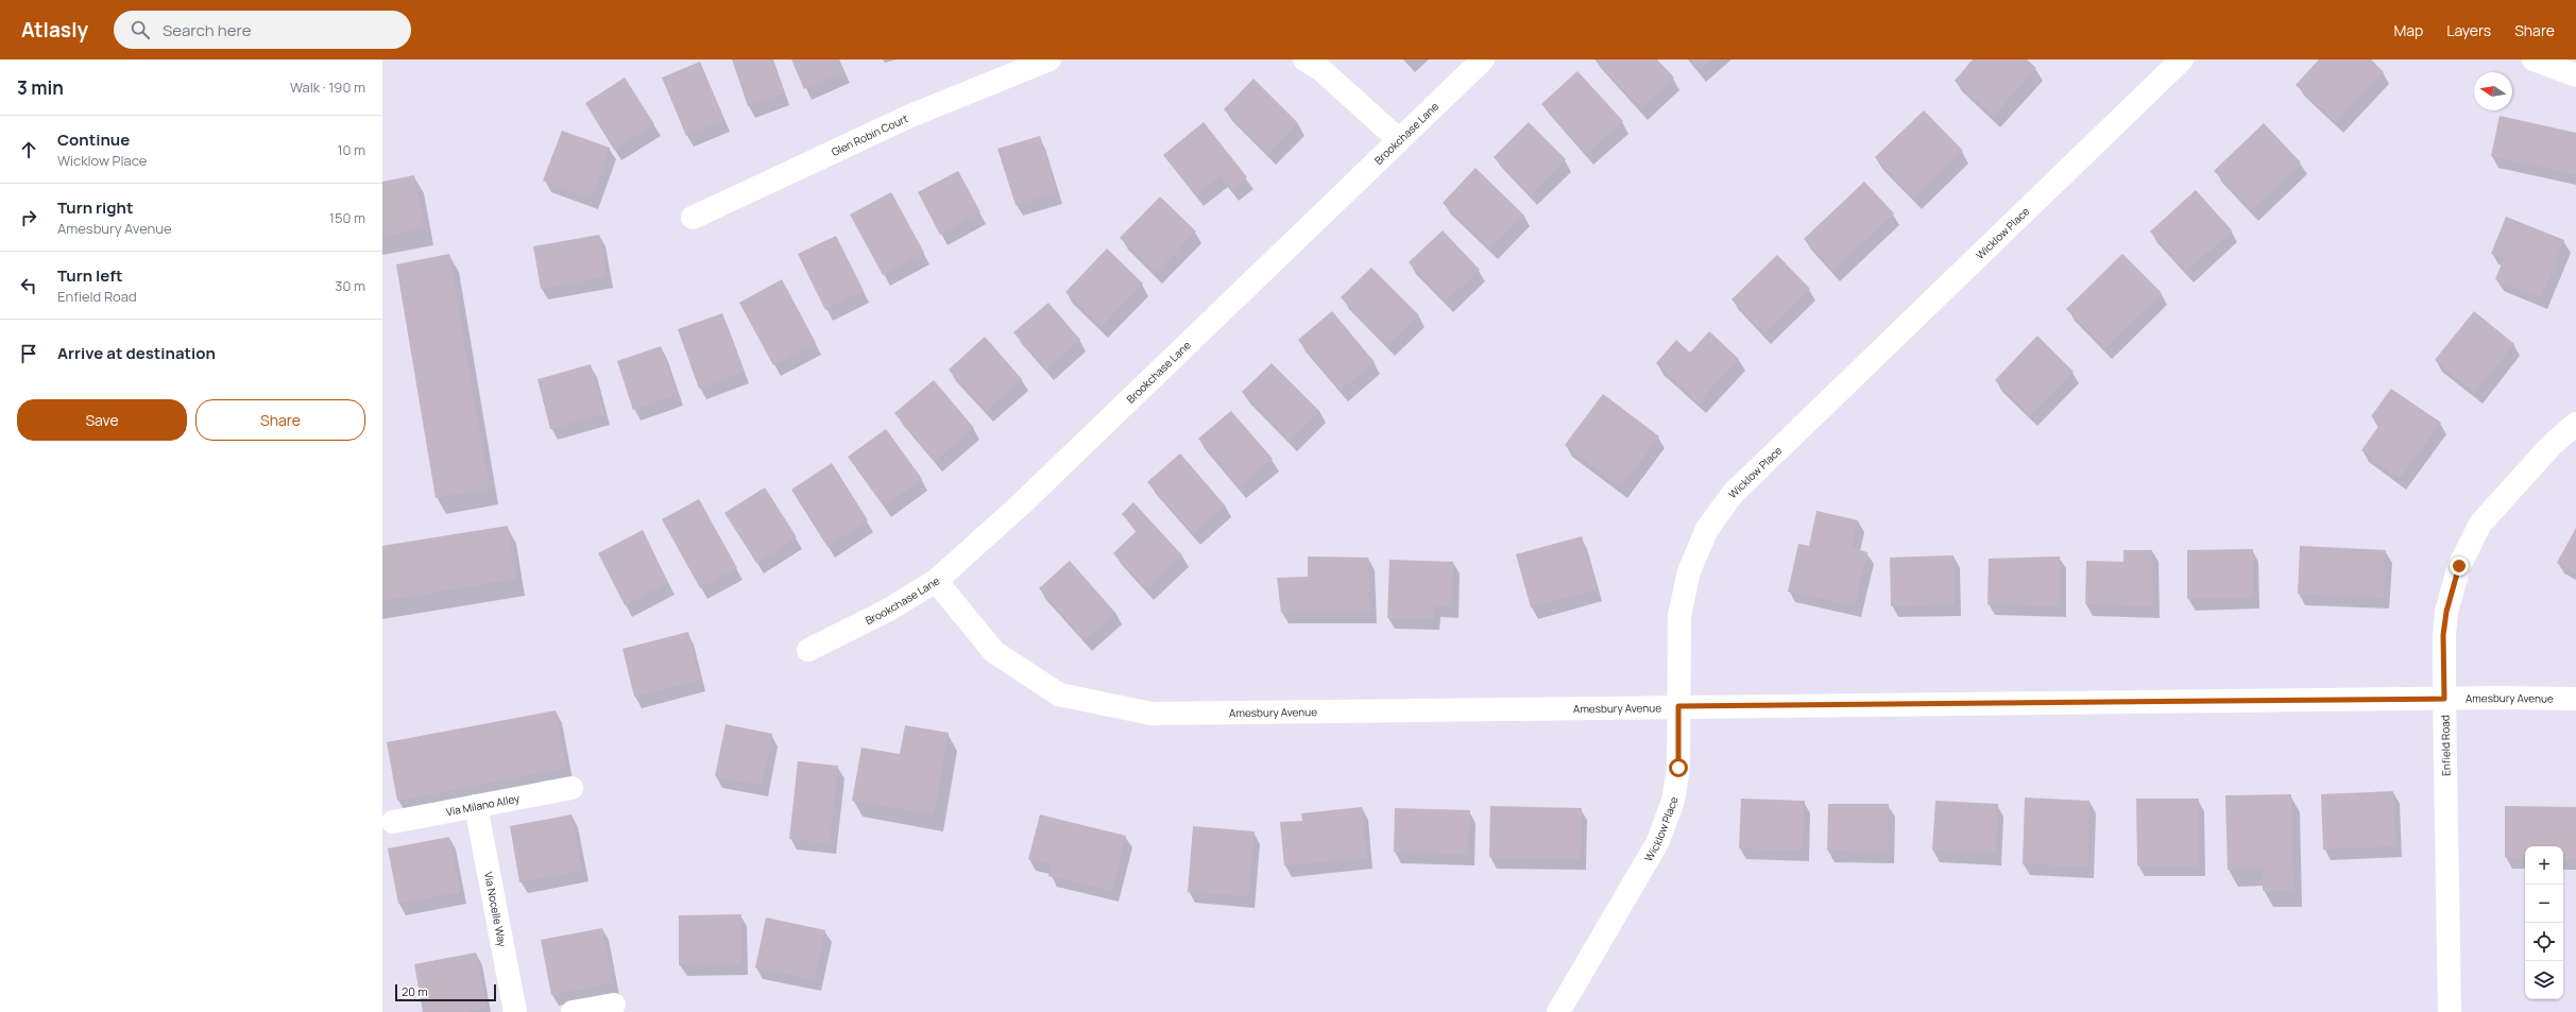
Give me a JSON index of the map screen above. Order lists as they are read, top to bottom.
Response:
{
  "streets": {
    "street": [
      "Brookchase Lane",
      "Glen Robin Court",
      "Wicklow Place",
      "Amesbury Avenue",
      "Enfield Road",
      "Via Milano Alley",
      "Via Nocelle Way"
    ]
  },
  "crossings": [
    ["Brookchase Lane", "Amesbury Avenue"],
    ["Wicklow Place", "Amesbury Avenue"],
    ["Amesbury Avenue", "Enfield Road"],
    ["Via Milano Alley", "Via Nocelle Way"]
  ],
  "scale_bar": "20 m",
  "north": "left",
  "page": {
    "header": "Atlasly",
    "search": "Search here",
    "nav": ["Map", "Layers", "Share"],
    "heading": ["3 min", "Walk · 190 m"],
    "list": [
      ["Continue", "Wicklow Place", "10 m"],
      ["Turn right", "Amesbury Avenue", "150 m"],
      ["Turn left", "Enfield Road", "30 m"],
      "Arrive at destination"
    ],
    "buttons": ["Save", "Share"],
    "map_buttons": ["+", "−"],
    "scale": "20 m"
  }
}
